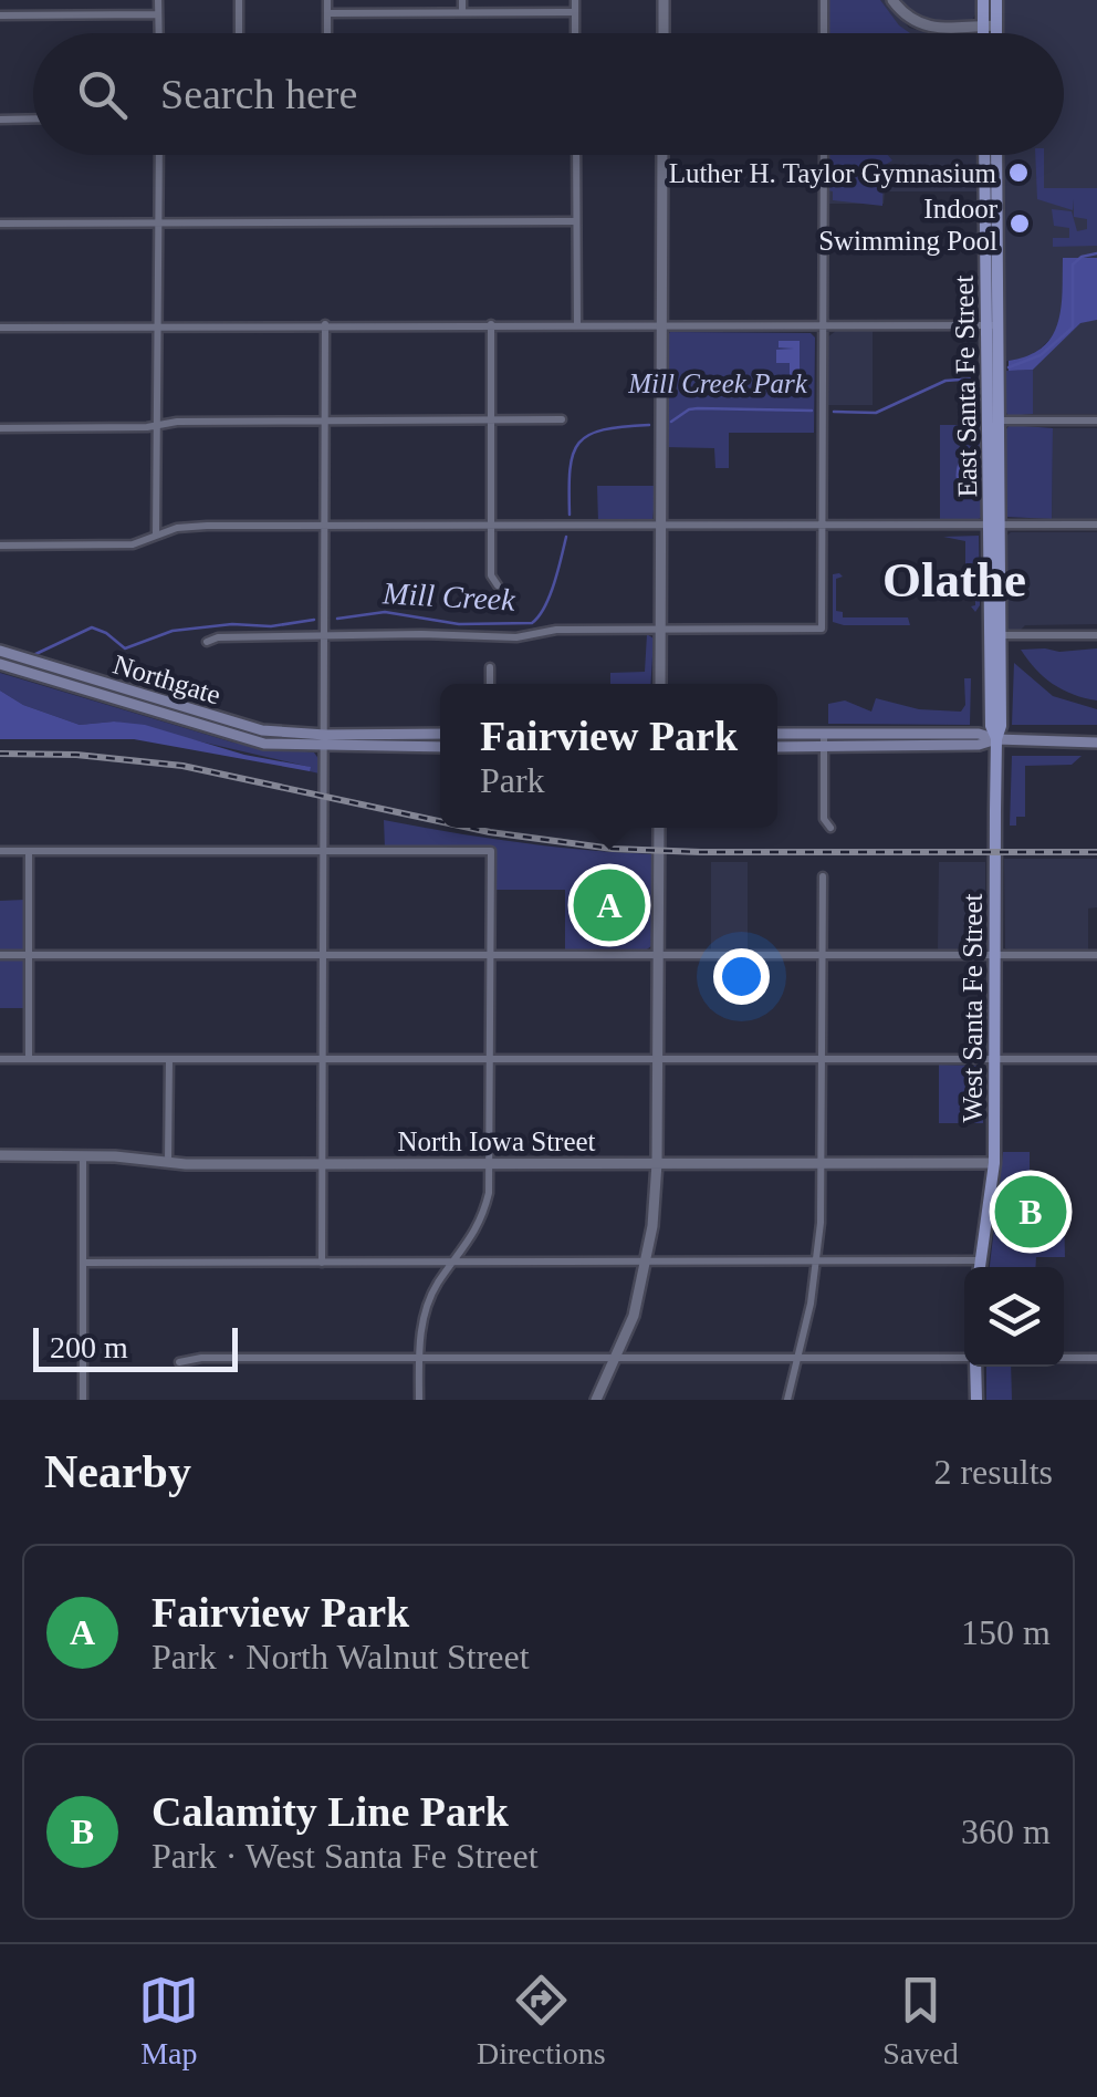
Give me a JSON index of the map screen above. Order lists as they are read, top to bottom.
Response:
{
  "streets": {
    "main road": ["East Santa Fe Street", "Northgate", "West Santa Fe Street"],
    "street": ["North Iowa Street"]
  },
  "crossings": [
    ["East Santa Fe Street", "West Santa Fe Street"],
    ["West Santa Fe Street", "North Iowa Street"]
  ],
  "districts": ["Olathe"],
  "water": ["Mill Creek"],
  "parks": ["Mill Creek Park"],
  "places": ["Luther H. Taylor Gymnasium", "Indoor Swimming Pool"],
  "scale_bar": "200 m",
  "page": {
    "search": "Search here",
    "popup": ["Fairview Park", "Park"],
    "pins": ["A", "B"],
    "scale": "200 m",
    "heading": ["Nearby", "2 results"],
    "list": [
      {
        "mark": "A",
        "name": "Fairview Park",
        "note": "Park · North Walnut Street",
        "value": "150 m"
      },
      {
        "mark": "B",
        "name": "Calamity Line Park",
        "note": "Park · West Santa Fe Street",
        "value": "360 m"
      }
    ],
    "nav": ["Map", "Directions", "Saved"]
  }
}
